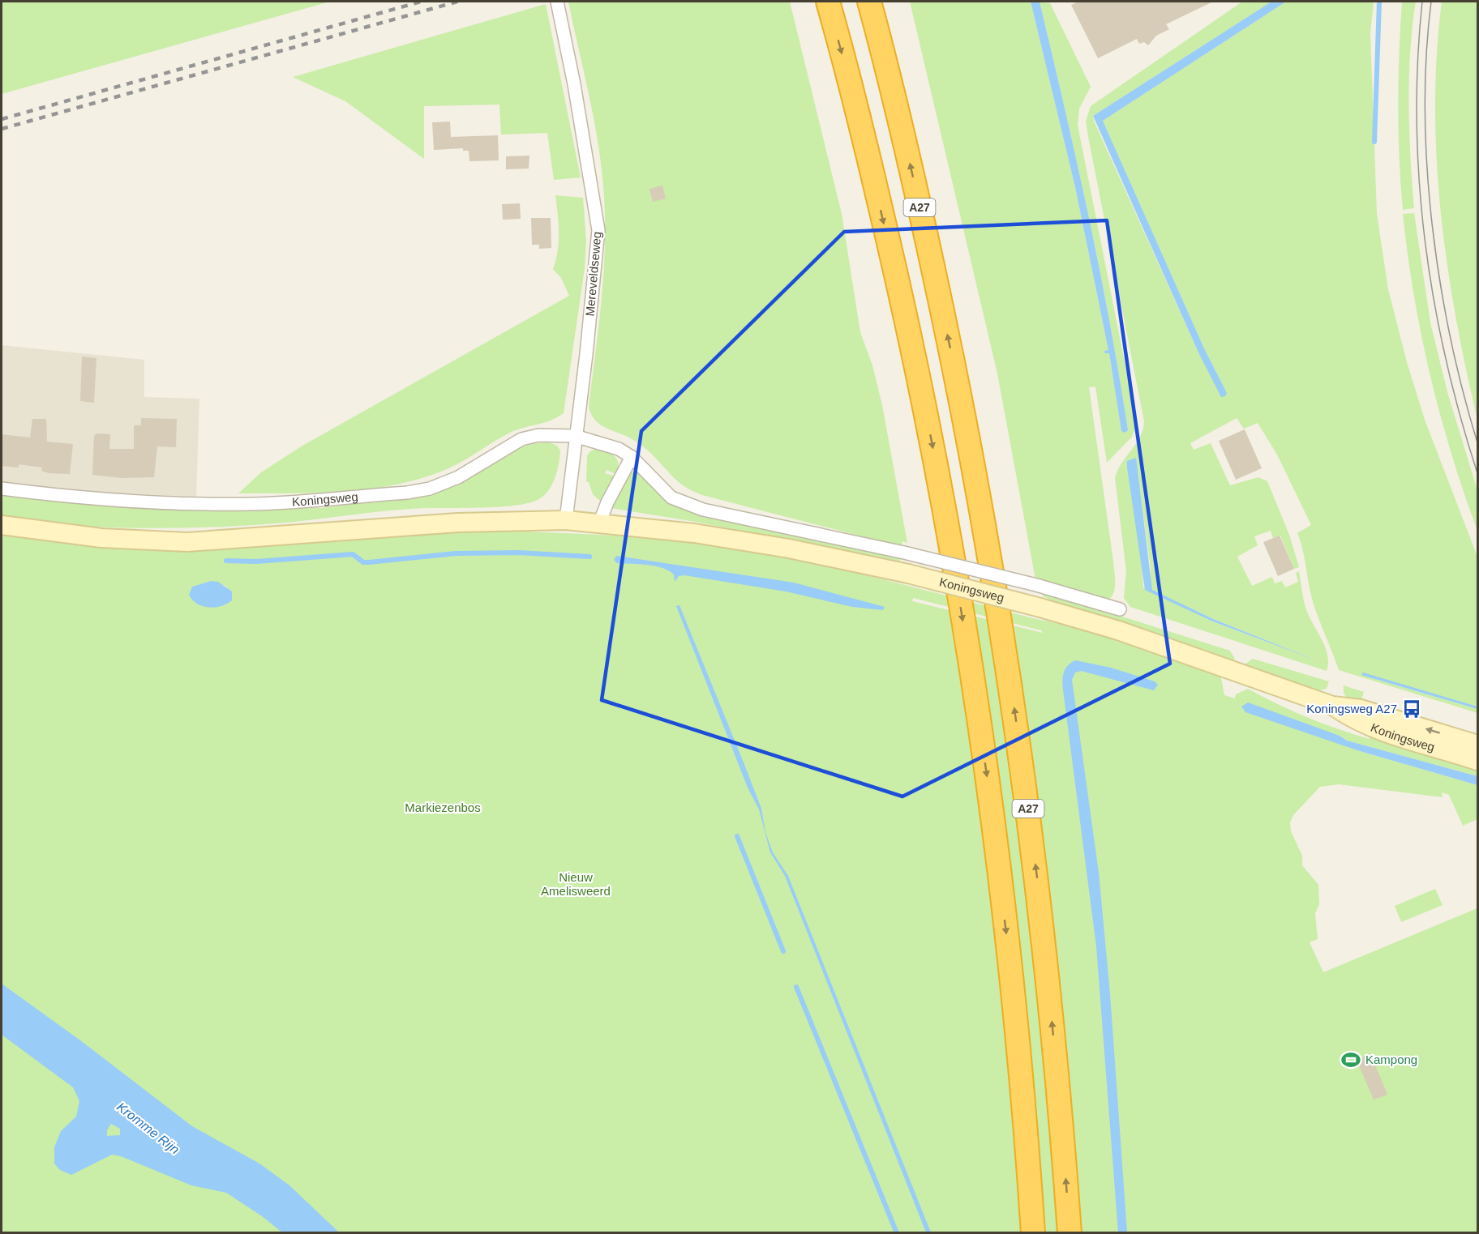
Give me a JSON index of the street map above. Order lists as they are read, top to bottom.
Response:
{
  "streets": {
    "highway": ["A27"],
    "main road": ["Koningsweg"],
    "street": ["Mereveldseweg"]
  },
  "crossings": [
    ["Mereveldseweg", "Koningsweg"]
  ],
  "water": ["Kromme Rijn"],
  "parks": ["Markiezenbos", "Nieuw Amelisweerd"],
  "places": {
    "bus stop": ["Koningsweg A27"],
    "sports": ["Kampong"]
  }
}
